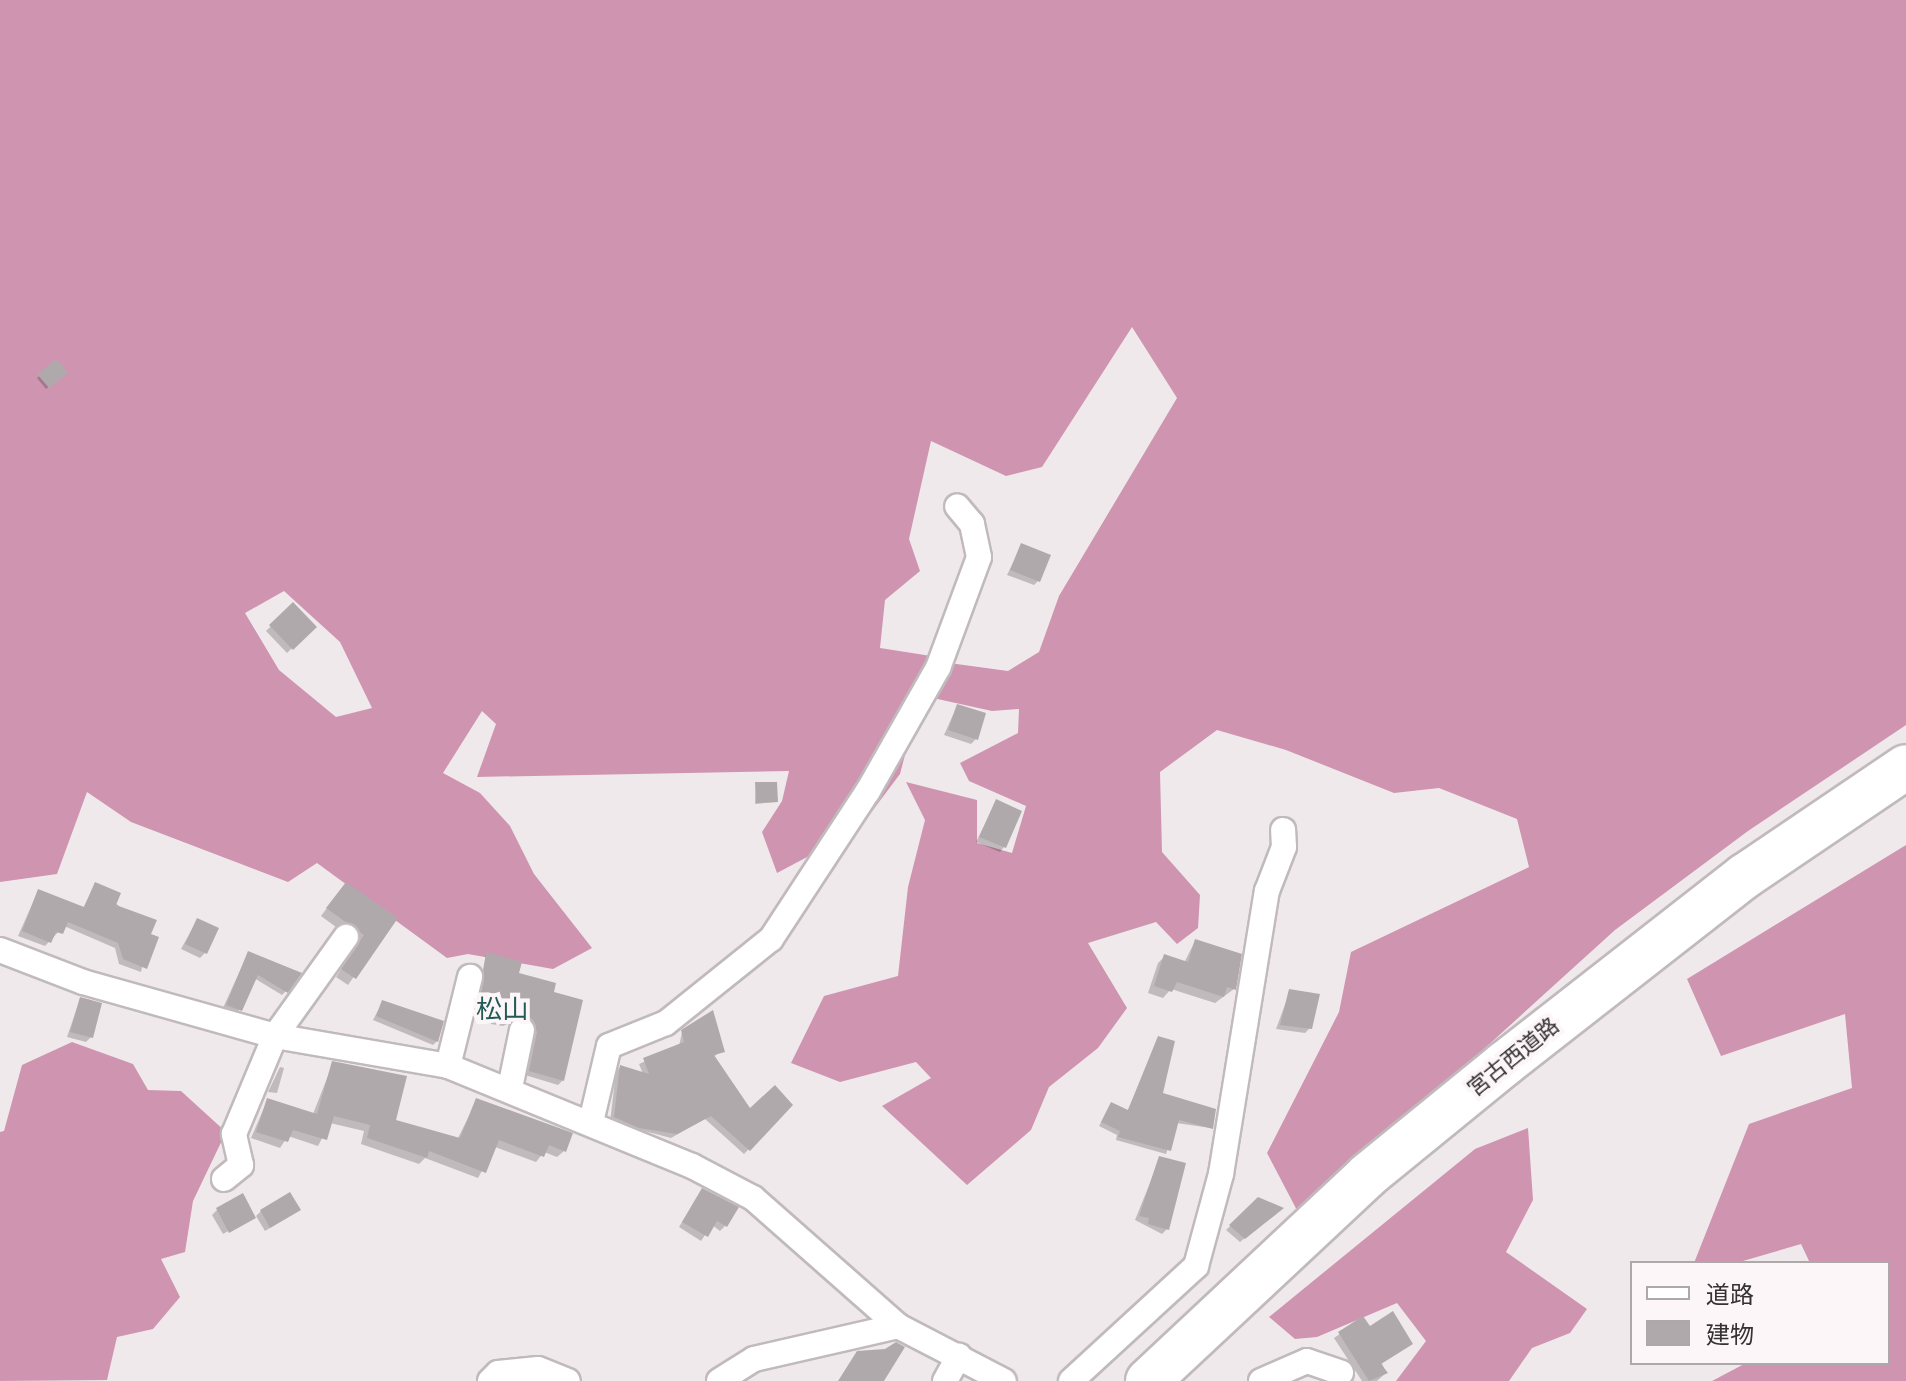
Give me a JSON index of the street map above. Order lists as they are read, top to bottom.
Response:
{
  "streets": {
    "highway": ["宮古西道路"]
  },
  "districts": ["松山"],
  "legend": ["道路", "建物"]
}
